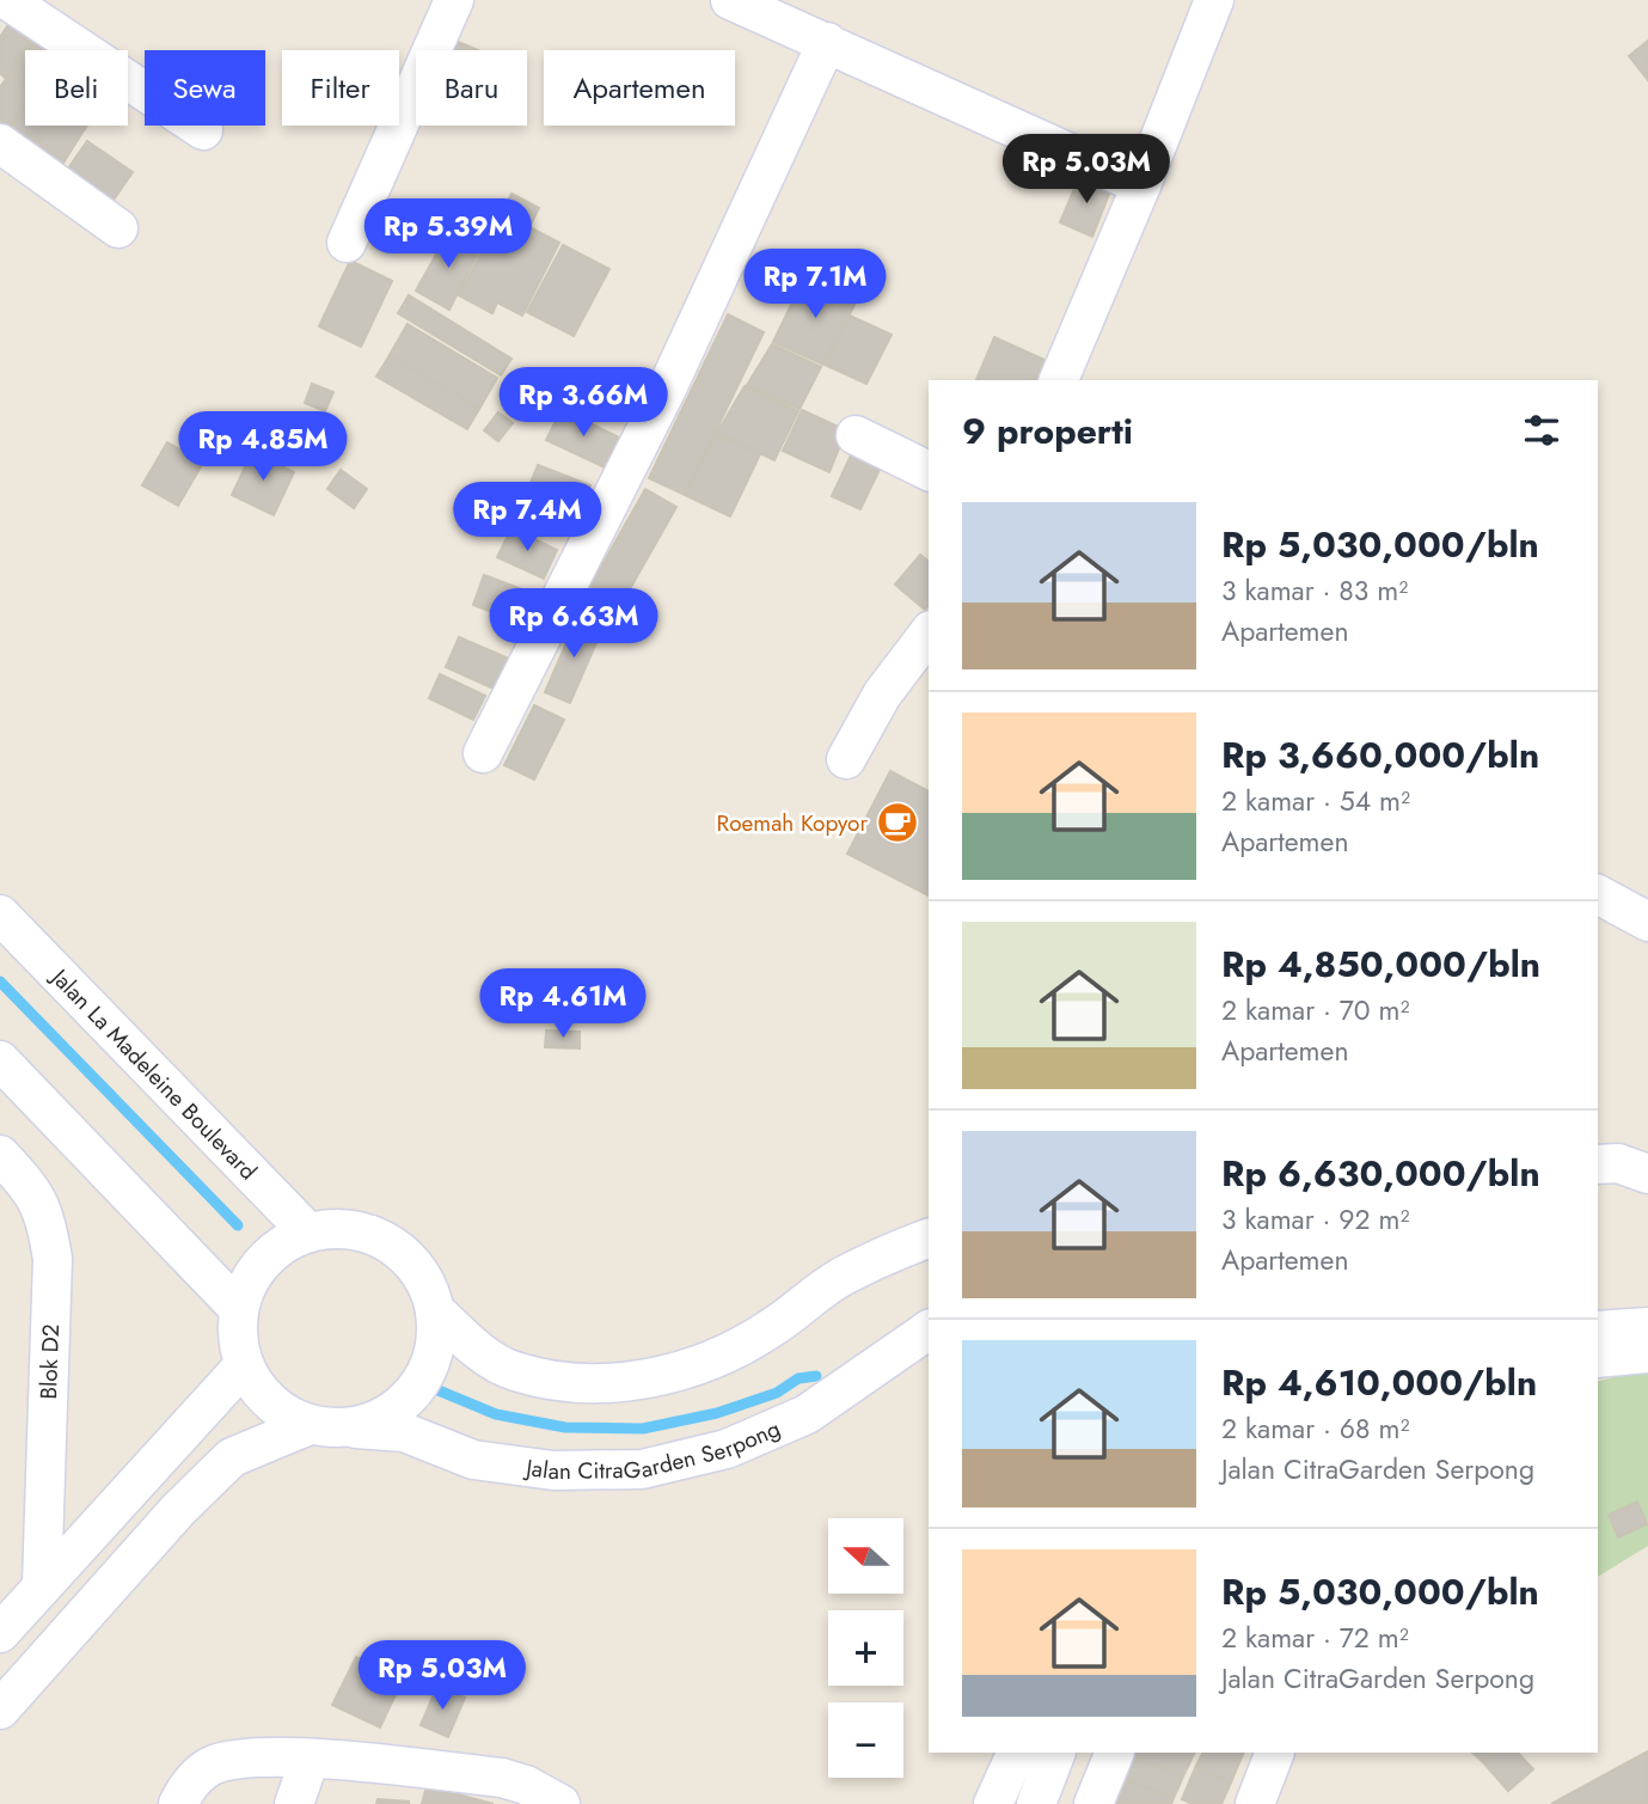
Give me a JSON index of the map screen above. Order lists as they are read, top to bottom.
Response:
{
  "streets": {
    "street": ["Jalan La Madeleine Boulevard", "Blok D2", "Jalan CitraGarden Serpong"]
  },
  "crossings": [
    ["Jalan La Madeleine Boulevard", "Jalan CitraGarden Serpong"]
  ],
  "places": {
    "cafe": ["Roemah Kopyor"]
  },
  "north": "left",
  "page": {
    "chip": [
      "Beli",
      "Sewa",
      "Filter",
      "Baru",
      "Apartemen"
    ],
    "price": [
      "Rp 5.03M",
      "Rp 5.39M",
      "Rp 7.1M",
      "Rp 3.66M",
      "Rp 4.85M",
      "Rp 7.4M",
      "Rp 6.63M",
      "Rp 4.61M",
      "Rp 5.03M"
    ],
    "heading": "9 properti",
    "list": [
      {
        "name": "Rp 5,030,000/bln",
        "note": "3 kamar · 83 m² · Apartemen"
      },
      {
        "name": "Rp 3,660,000/bln",
        "note": "2 kamar · 54 m² · Apartemen"
      },
      {
        "name": "Rp 4,850,000/bln",
        "note": "2 kamar · 70 m² · Apartemen"
      },
      {
        "name": "Rp 6,630,000/bln",
        "note": "3 kamar · 92 m² · Apartemen"
      },
      {
        "name": "Rp 4,610,000/bln",
        "note": "2 kamar · 68 m² · Jalan CitraGarden Serpong"
      },
      {
        "name": "Rp 5,030,000/bln",
        "note": "2 kamar · 72 m² · Jalan CitraGarden Serpong"
      }
    ],
    "map_buttons": ["+", "−"]
  }
}
